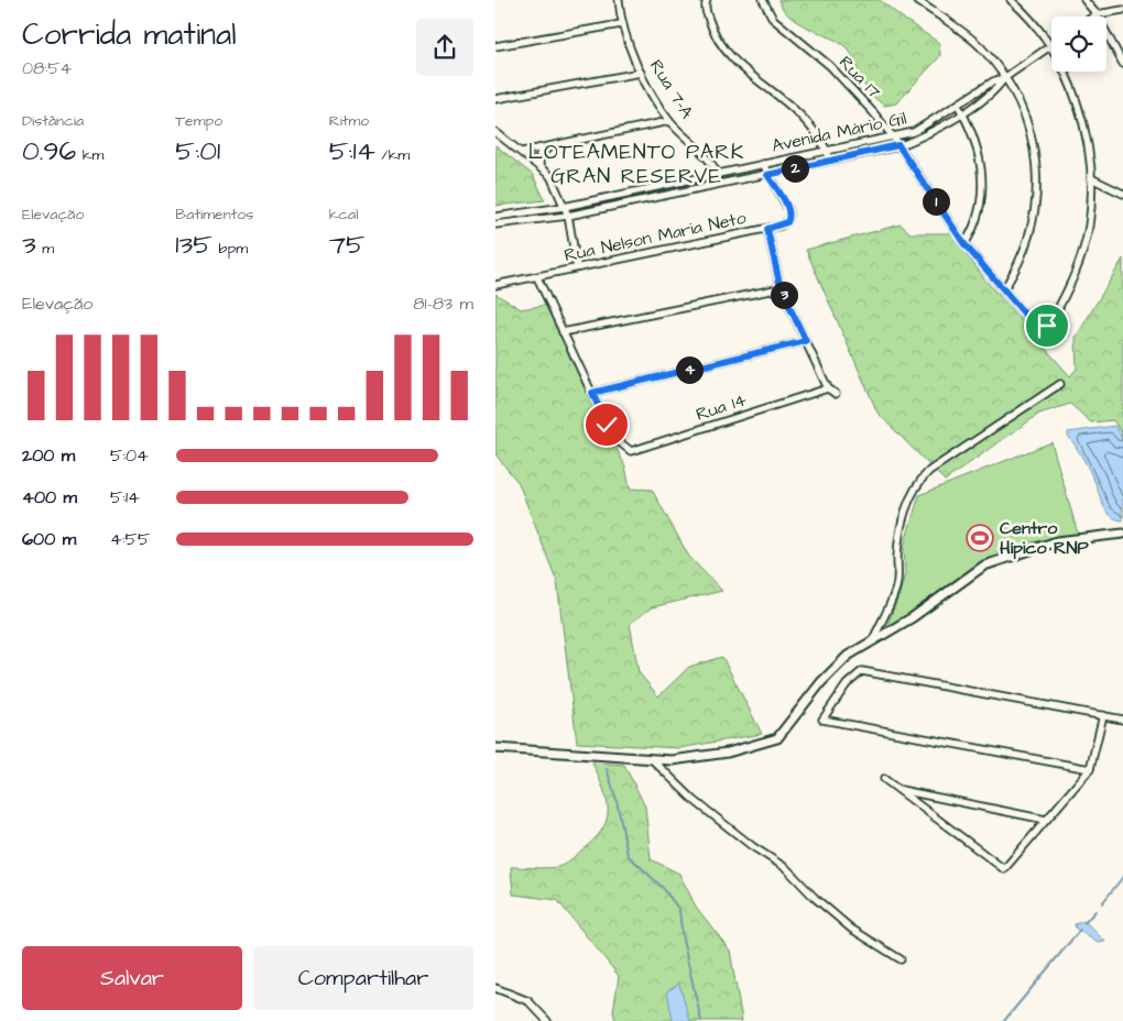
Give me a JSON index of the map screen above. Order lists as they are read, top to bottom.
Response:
{
  "streets": {
    "street": [
      "Rua 17",
      "Rua 7-A",
      "Avenida Mário Gil",
      "Rua Nelson Maria Neto",
      "Rua 14"
    ]
  },
  "crossings": [
    ["Rua 17", "Avenida Mário Gil"],
    ["Rua 7-A", "Avenida Mário Gil"],
    ["Avenida Mário Gil", "Rua Nelson Maria Neto"]
  ],
  "districts": ["LOTEAMENTO PARK GRAN RESERVE"],
  "places": {
    "sports": ["Centro Hípico RNP"]
  },
  "page": {
    "heading": ["Corrida matinal", "08:54"],
    "stats": [
      ["Distância", "0.96 km"],
      ["Tempo", "5:01"],
      ["Ritmo", "5:14 /km"],
      ["Elevação", "3 m"],
      ["Batimentos", "135 bpm"],
      ["kcal", "75"]
    ],
    "pins": [
      "2",
      "1",
      "3",
      "4"
    ],
    "chart": ["Elevação", "81–83 m"],
    "list": [
      {
        "name": "200 m",
        "note": "5:04"
      },
      {
        "name": "400 m",
        "note": "5:14"
      },
      {
        "name": "600 m",
        "note": "4:55"
      }
    ],
    "buttons": ["Salvar", "Compartilhar"]
  }
}
